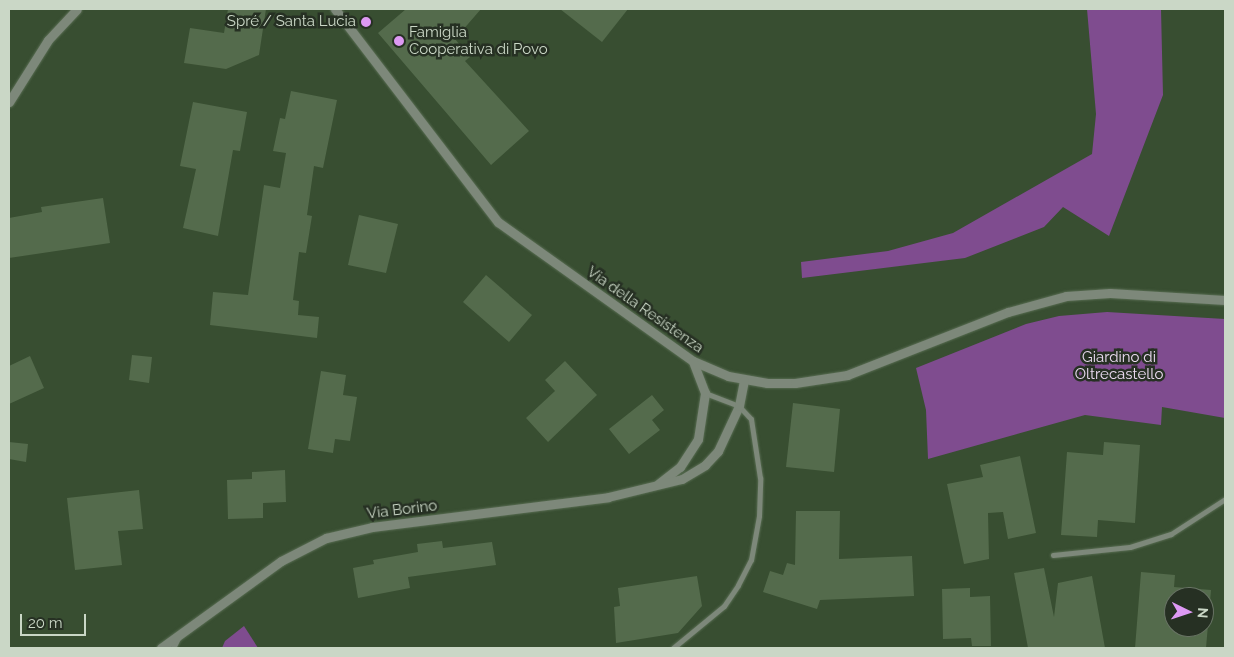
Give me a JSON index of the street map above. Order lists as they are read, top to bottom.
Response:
{
  "streets": {
    "street": ["Via della Resistenza", "Via Borino"]
  },
  "crossings": [
    ["Via della Resistenza", "Via Borino"]
  ],
  "parks": ["Giardino di Oltrecastello"],
  "places": ["Spré / Santa Lucia", "Famiglia Cooperativa di Povo"],
  "scale_bar": "20 m",
  "north": "right"
}
